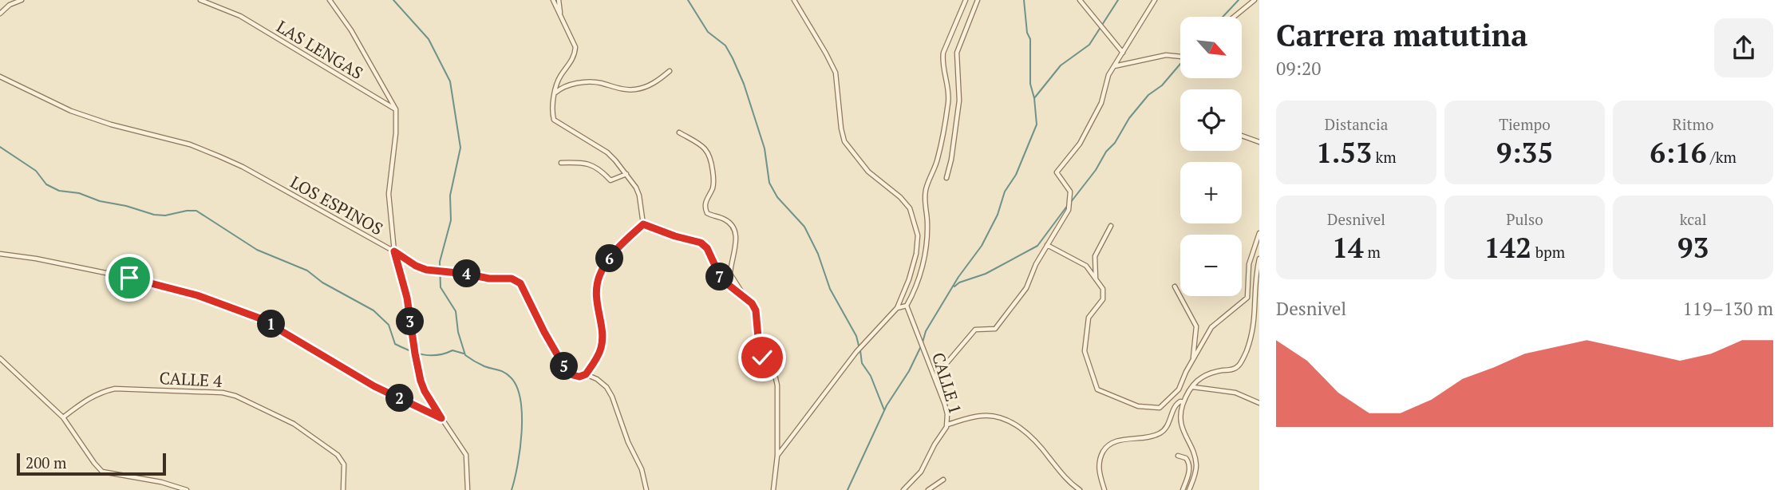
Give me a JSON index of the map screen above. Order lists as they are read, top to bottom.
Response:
{
  "streets": {
    "street": [
      "LAS LENGAS",
      "LOS ESPINOS",
      "CALLE 4",
      "CALLE 1"
    ]
  },
  "scale_bar": "200 m",
  "north": "bottom right",
  "page": {
    "heading": ["Carrera matutina", "09:20"],
    "map_buttons": ["+", "−"],
    "stats": [
      ["Distancia", "1.53 km"],
      ["Tiempo", "9:35"],
      ["Ritmo", "6:16 /km"],
      ["Desnivel", "14 m"],
      ["Pulso", "142 bpm"],
      ["kcal", "93"]
    ],
    "pins": [
      "6",
      "4",
      "7",
      "3",
      "1",
      "5",
      "2"
    ],
    "chart": ["Desnivel", "119–130 m"],
    "scale": "200 m"
  }
}
